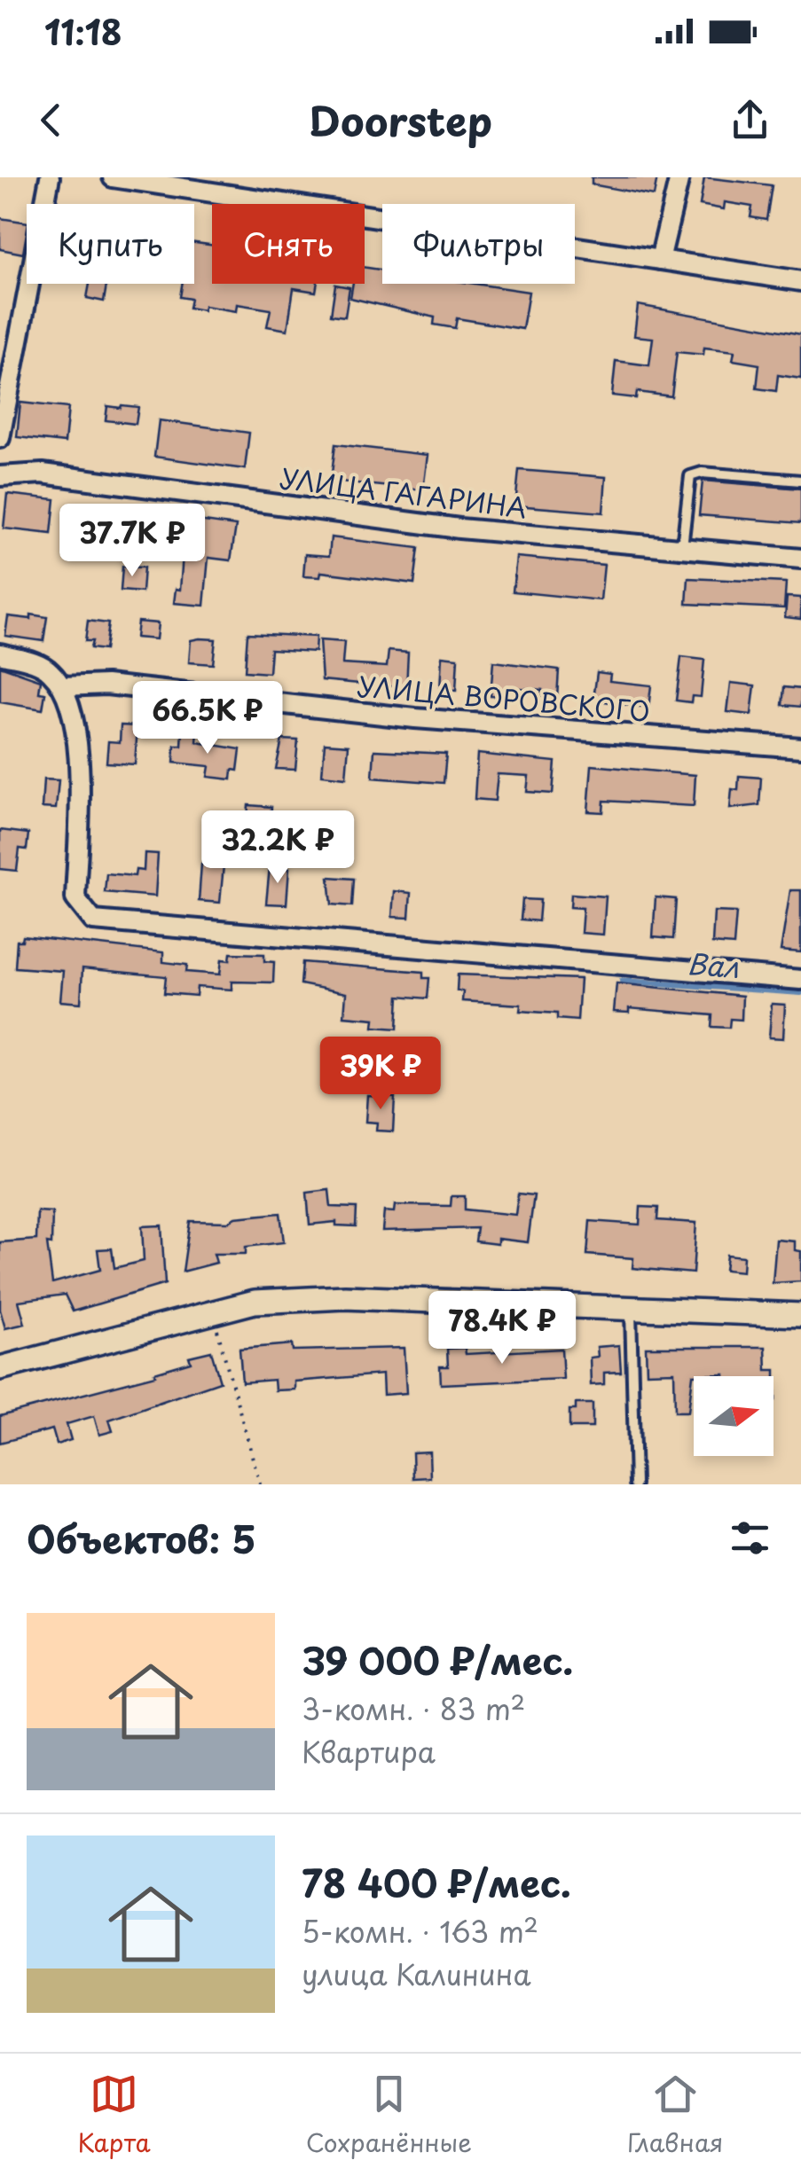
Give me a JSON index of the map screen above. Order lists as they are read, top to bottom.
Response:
{
  "streets": {
    "street": ["УЛИЦА ГАГАРИНА", "УЛИЦА ВОРОВСКОГО"]
  },
  "water": ["Вал"],
  "north": "right",
  "page": {
    "status": "11:18",
    "header": "Doorstep",
    "chip": ["Купить", "Снять", "Фильтры"],
    "price": [
      "37.7K ₽",
      "66.5K ₽",
      "32.2K ₽",
      "39K ₽",
      "78.4K ₽"
    ],
    "heading": "Объектов: 5",
    "list": [
      {
        "name": "39 000 ₽/мес.",
        "note": "3-комн. · 83 m² · Квартира"
      },
      {
        "name": "78 400 ₽/мес.",
        "note": "5-комн. · 163 m² · улица Калинина"
      }
    ],
    "tabs": ["Карта", "Сохранённые", "Главная"]
  }
}
